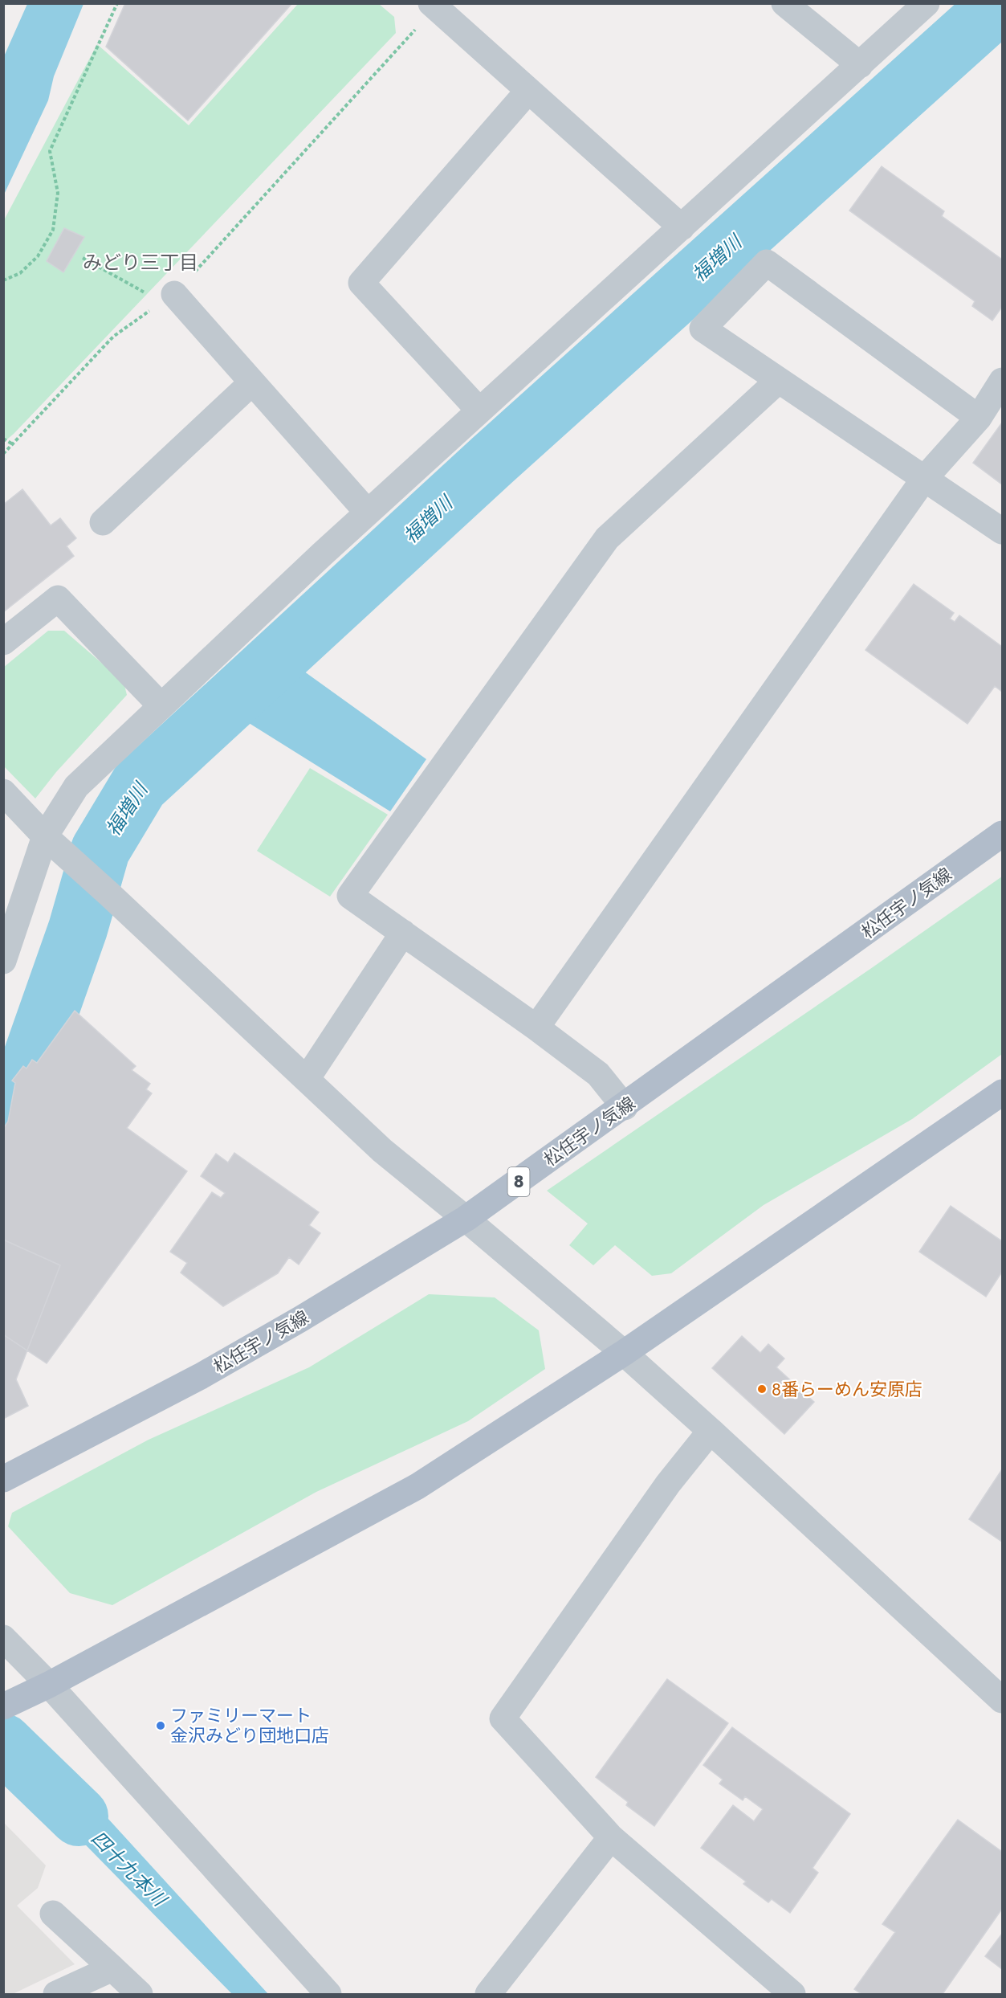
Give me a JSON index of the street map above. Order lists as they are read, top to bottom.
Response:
{
  "streets": {
    "main road": ["松任宇ノ気線", "8"]
  },
  "districts": ["みどり三丁目"],
  "water": ["福増川", "四十九本川"],
  "places": ["8番らーめん安原店", "ファミリーマート 金沢みどり団地口店"]
}
